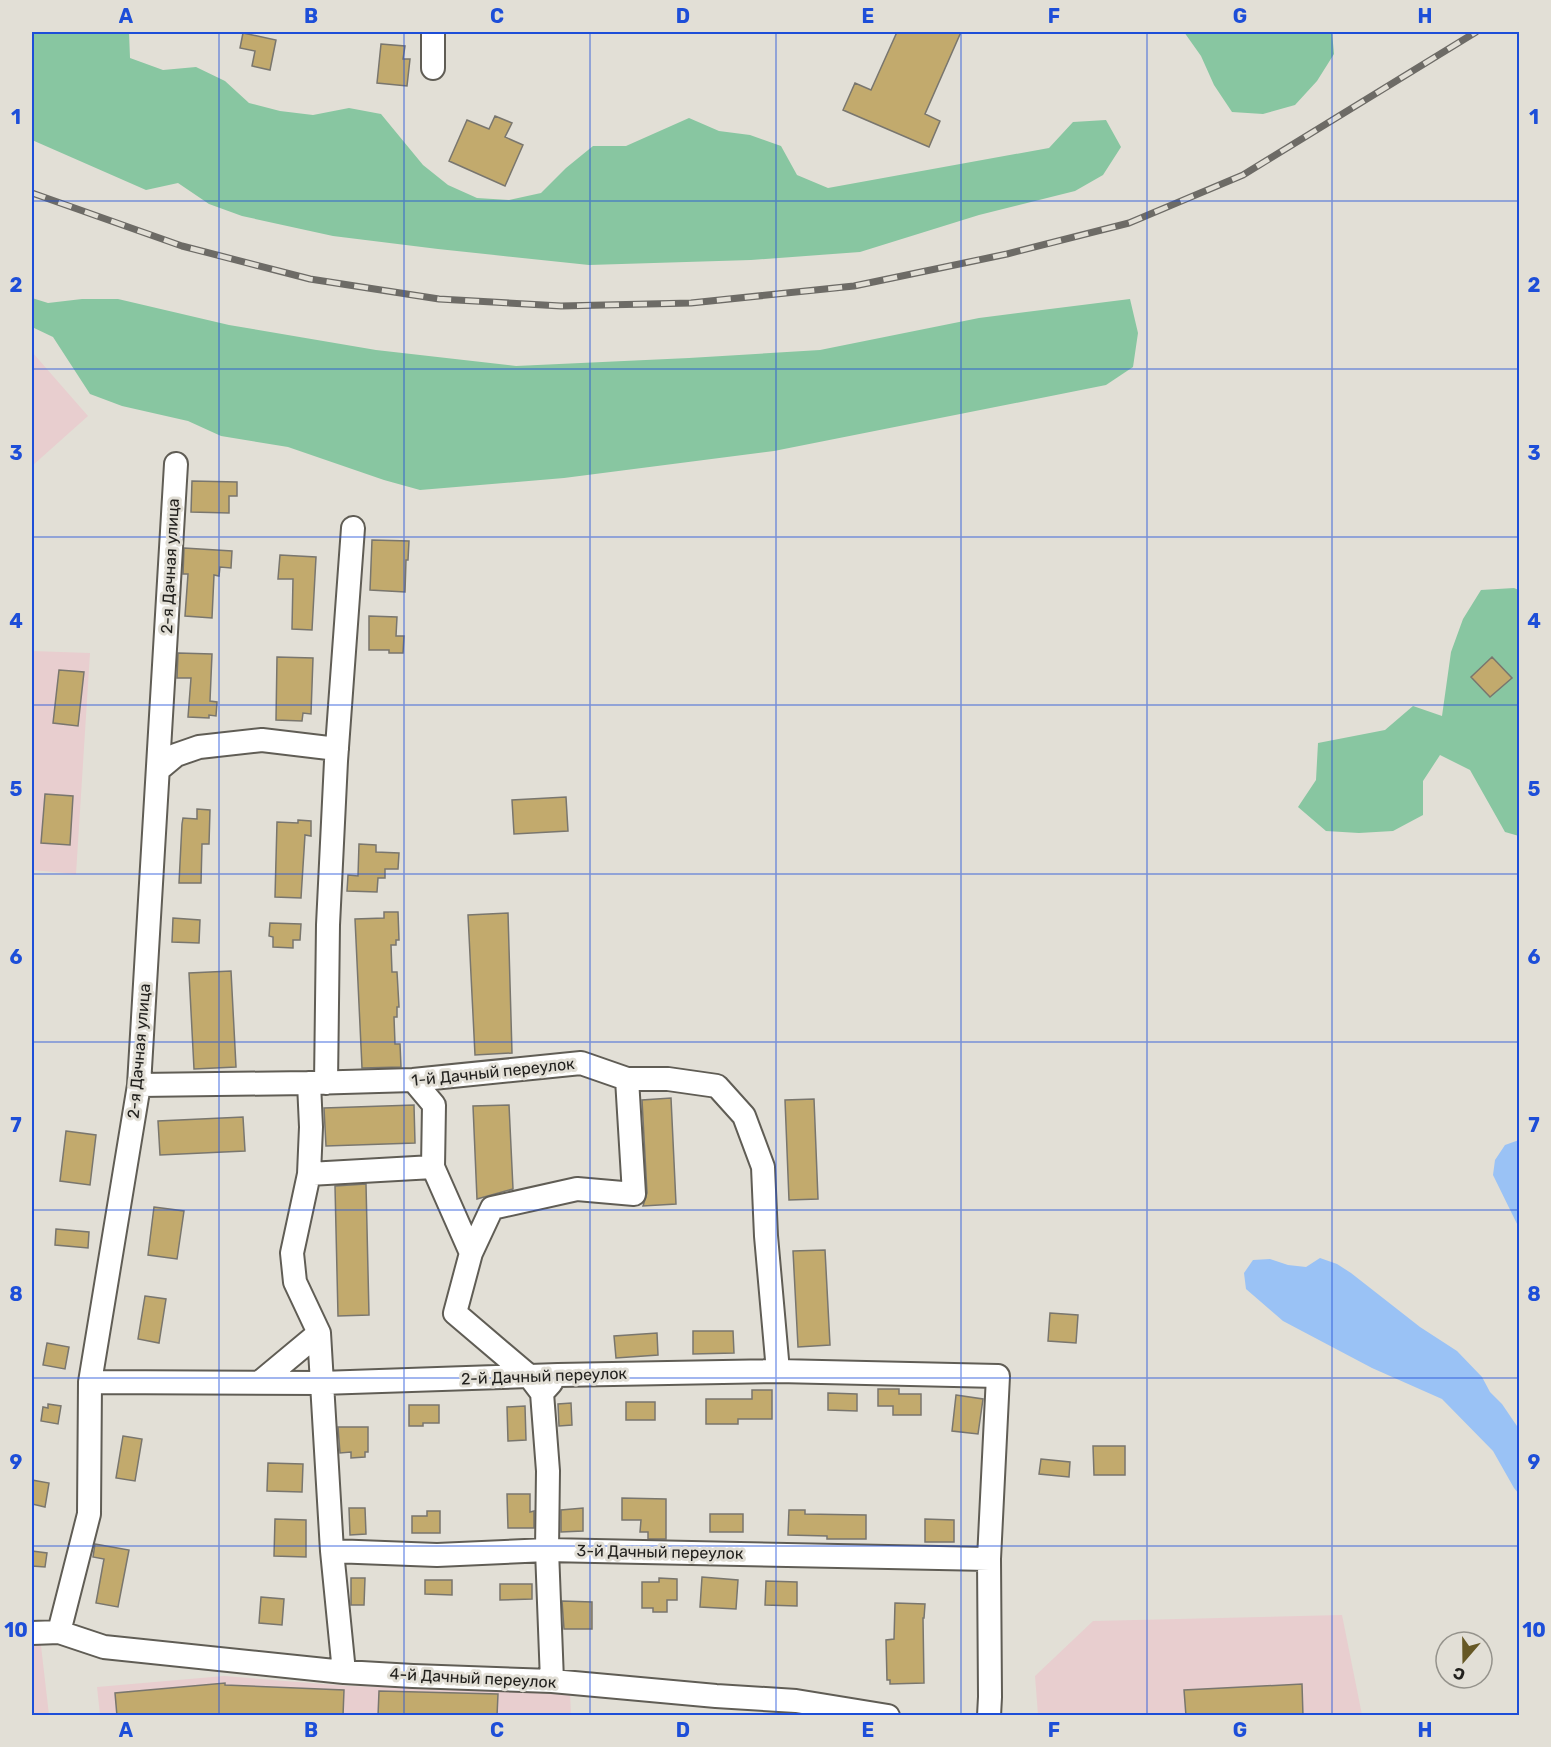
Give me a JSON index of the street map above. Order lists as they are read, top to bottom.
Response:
{
  "streets": {
    "street": [
      "2-я Дачная улица",
      "1-й Дачный переулок",
      "2-й Дачный переулок",
      "3-й Дачный переулок",
      "4-й Дачный переулок"
    ]
  },
  "crossings": [
    ["2-я Дачная улица", "1-й Дачный переулок"],
    ["2-я Дачная улица", "2-й Дачный переулок"],
    ["2-я Дачная улица", "4-й Дачный переулок"],
    ["1-й Дачный переулок", "2-й Дачный переулок"],
    ["2-й Дачный переулок", "3-й Дачный переулок"]
  ],
  "north": "bottom",
  "grid": {
    "columns": [
      "A",
      "B",
      "C",
      "D",
      "E",
      "F",
      "G",
      "H"
    ],
    "rows": [
      "1",
      "2",
      "3",
      "4",
      "5",
      "6",
      "7",
      "8",
      "9",
      "10"
    ]
  }
}
